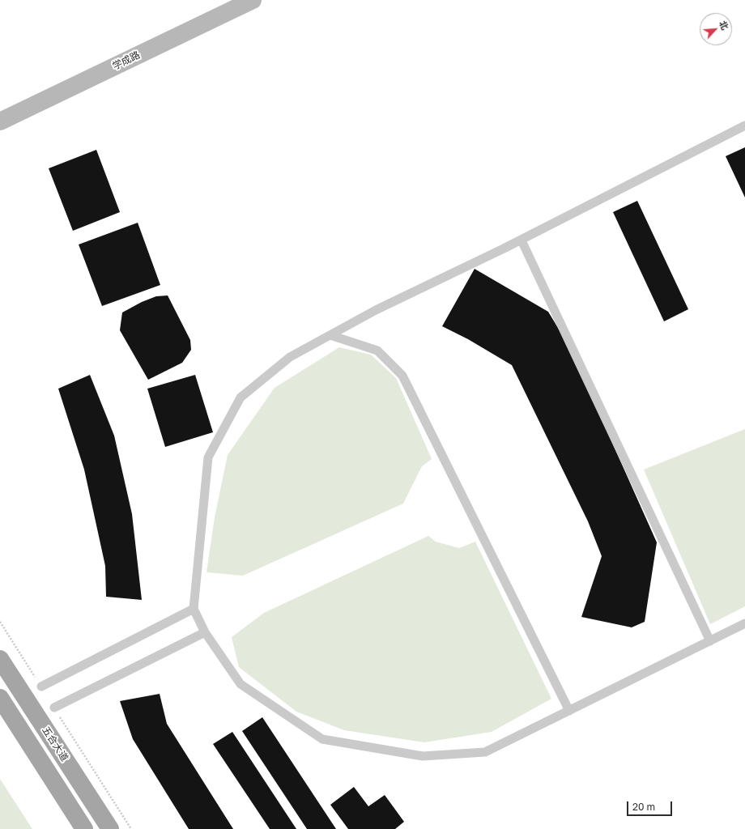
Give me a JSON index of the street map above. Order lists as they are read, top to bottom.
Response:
{
  "streets": {
    "main road": ["五合大道"],
    "street": ["学成路"]
  },
  "scale_bar": "20 m",
  "north": "top right"
}
